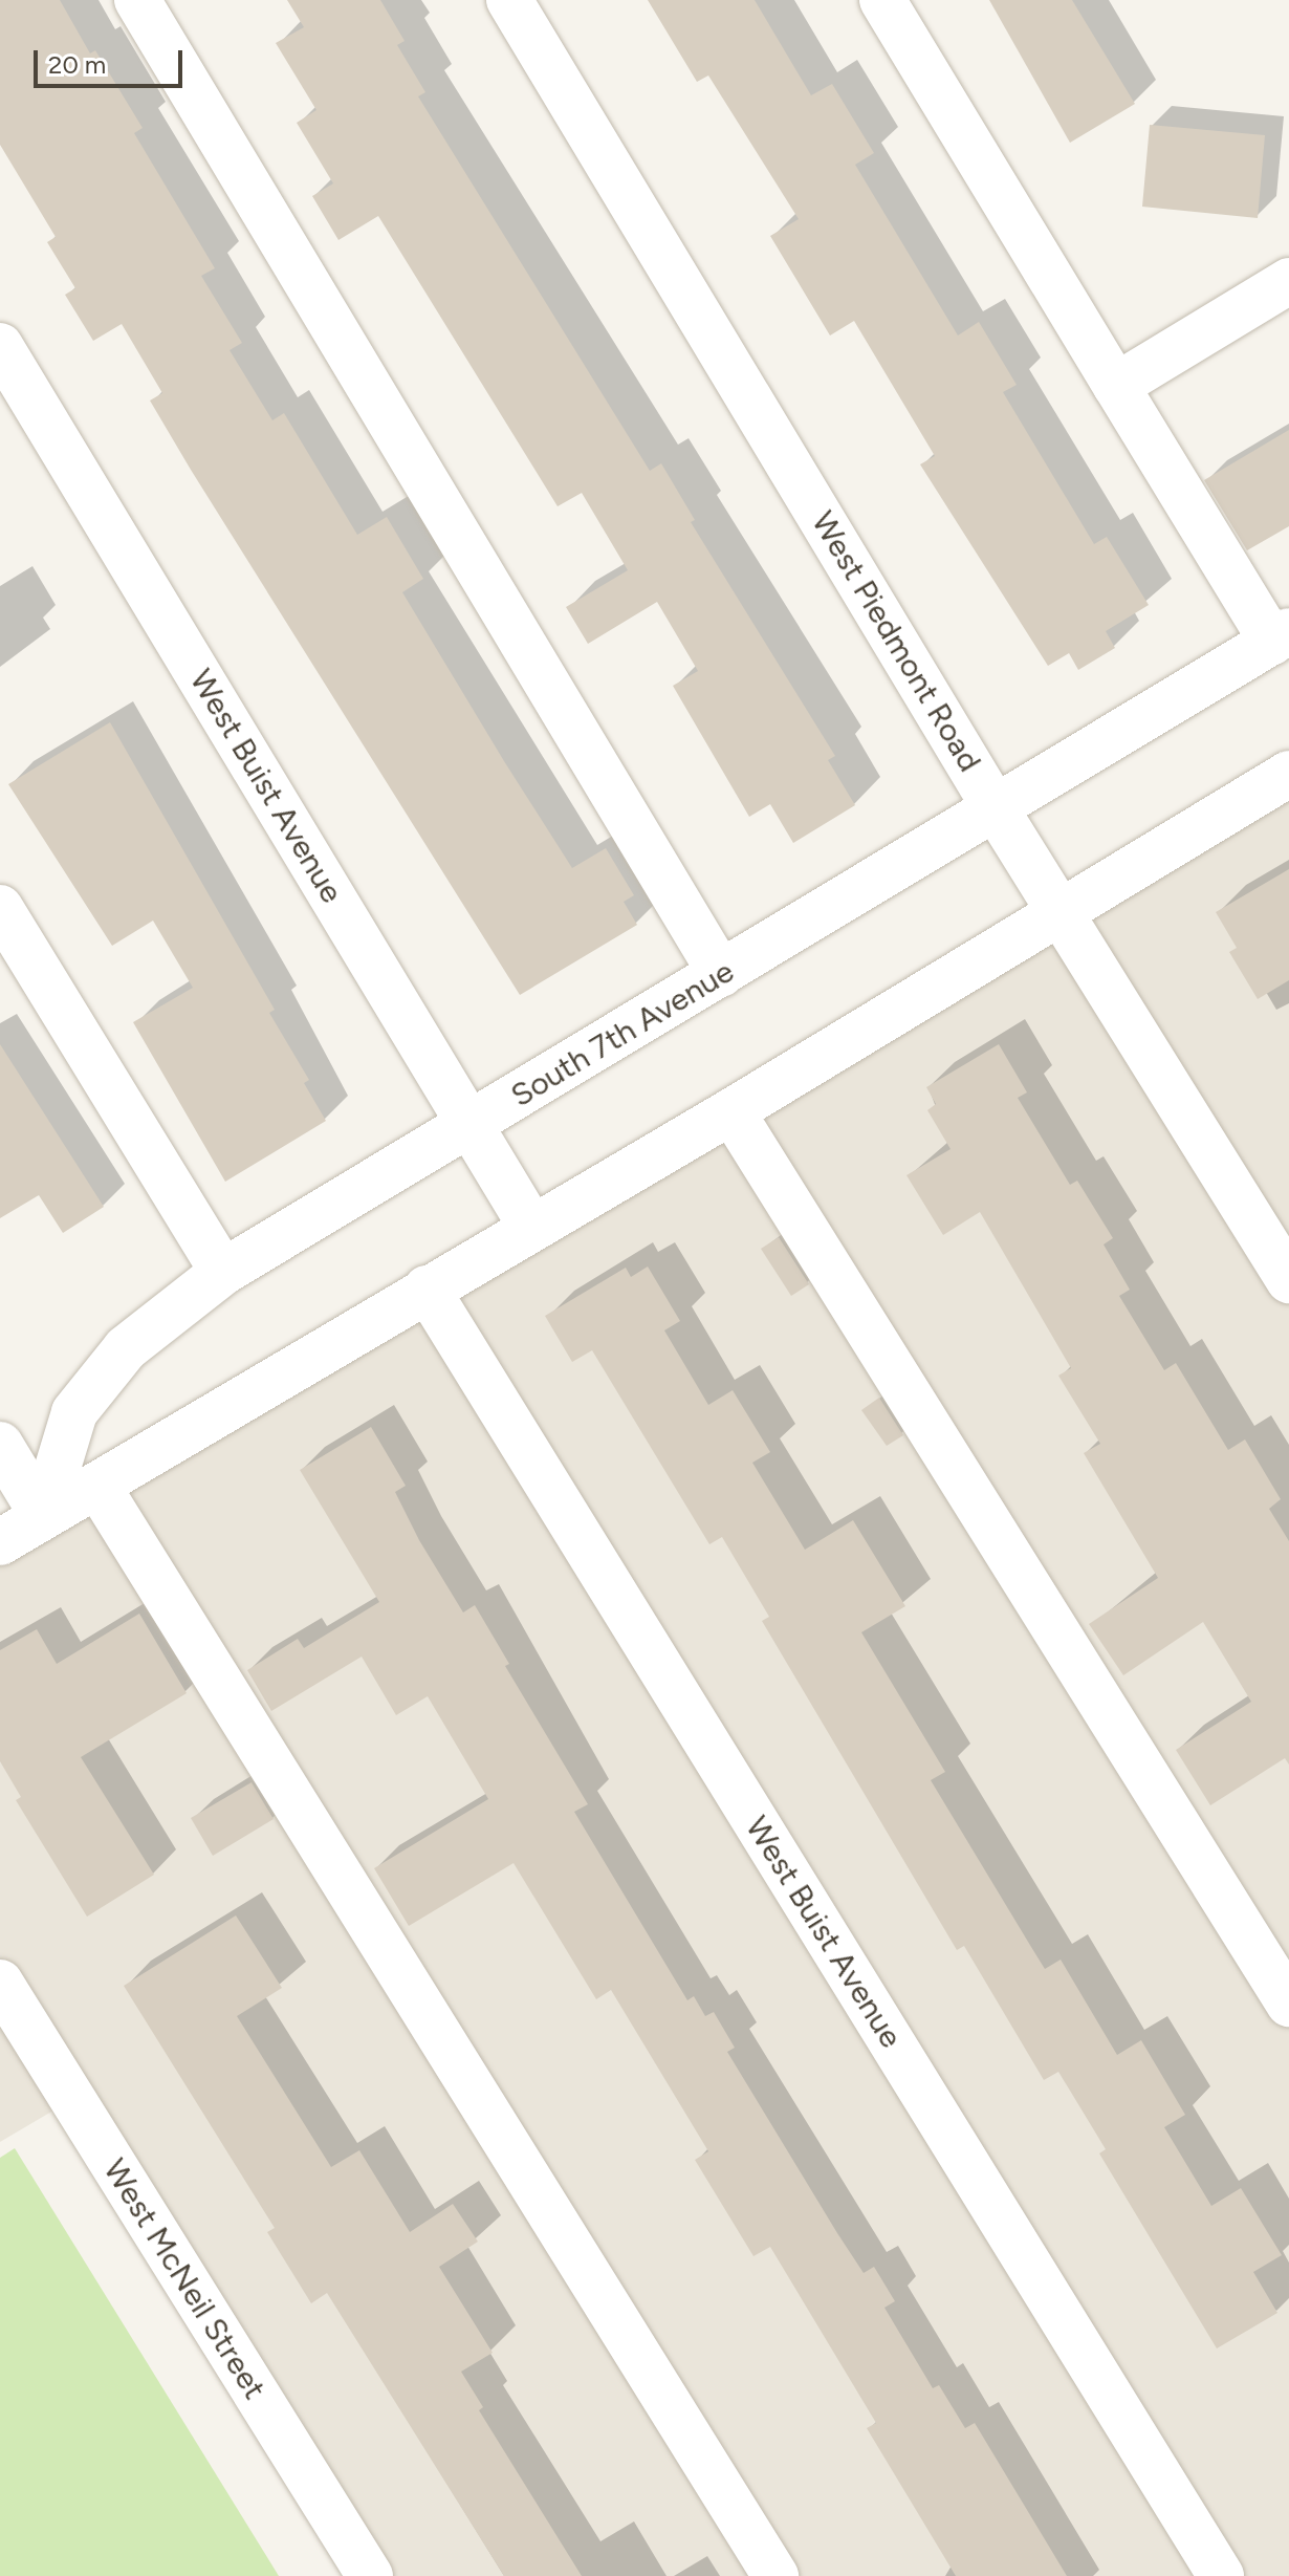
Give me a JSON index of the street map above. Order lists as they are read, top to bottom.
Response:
{
  "streets": {
    "street": [
      "West Piedmont Road",
      "West Buist Avenue",
      "South 7th Avenue",
      "West McNeil Street"
    ]
  },
  "crossings": [
    ["West Piedmont Road", "South 7th Avenue"],
    ["West Buist Avenue", "South 7th Avenue"]
  ],
  "scale_bar": "20 m"
}
